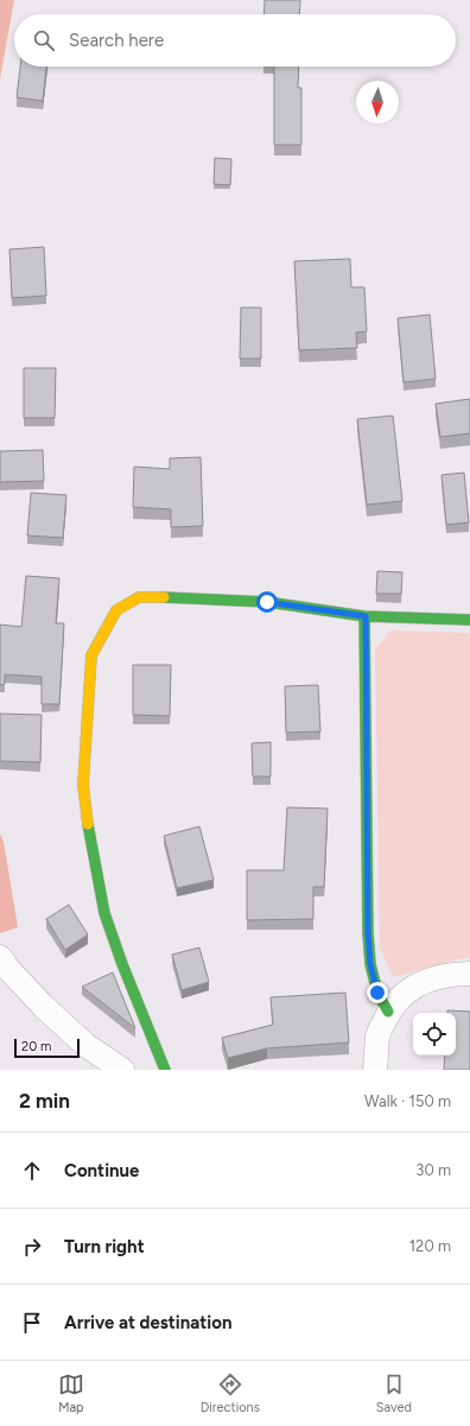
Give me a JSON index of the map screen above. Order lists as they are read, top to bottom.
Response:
{
  "scale_bar": "20 m",
  "north": "bottom",
  "page": {
    "search": "Search here",
    "scale": "20 m",
    "heading": ["2 min", "Walk · 150 m"],
    "list": [
      ["Continue", "30 m"],
      ["Turn right", "120 m"],
      "Arrive at destination"
    ],
    "nav": ["Map", "Directions", "Saved"]
  }
}
